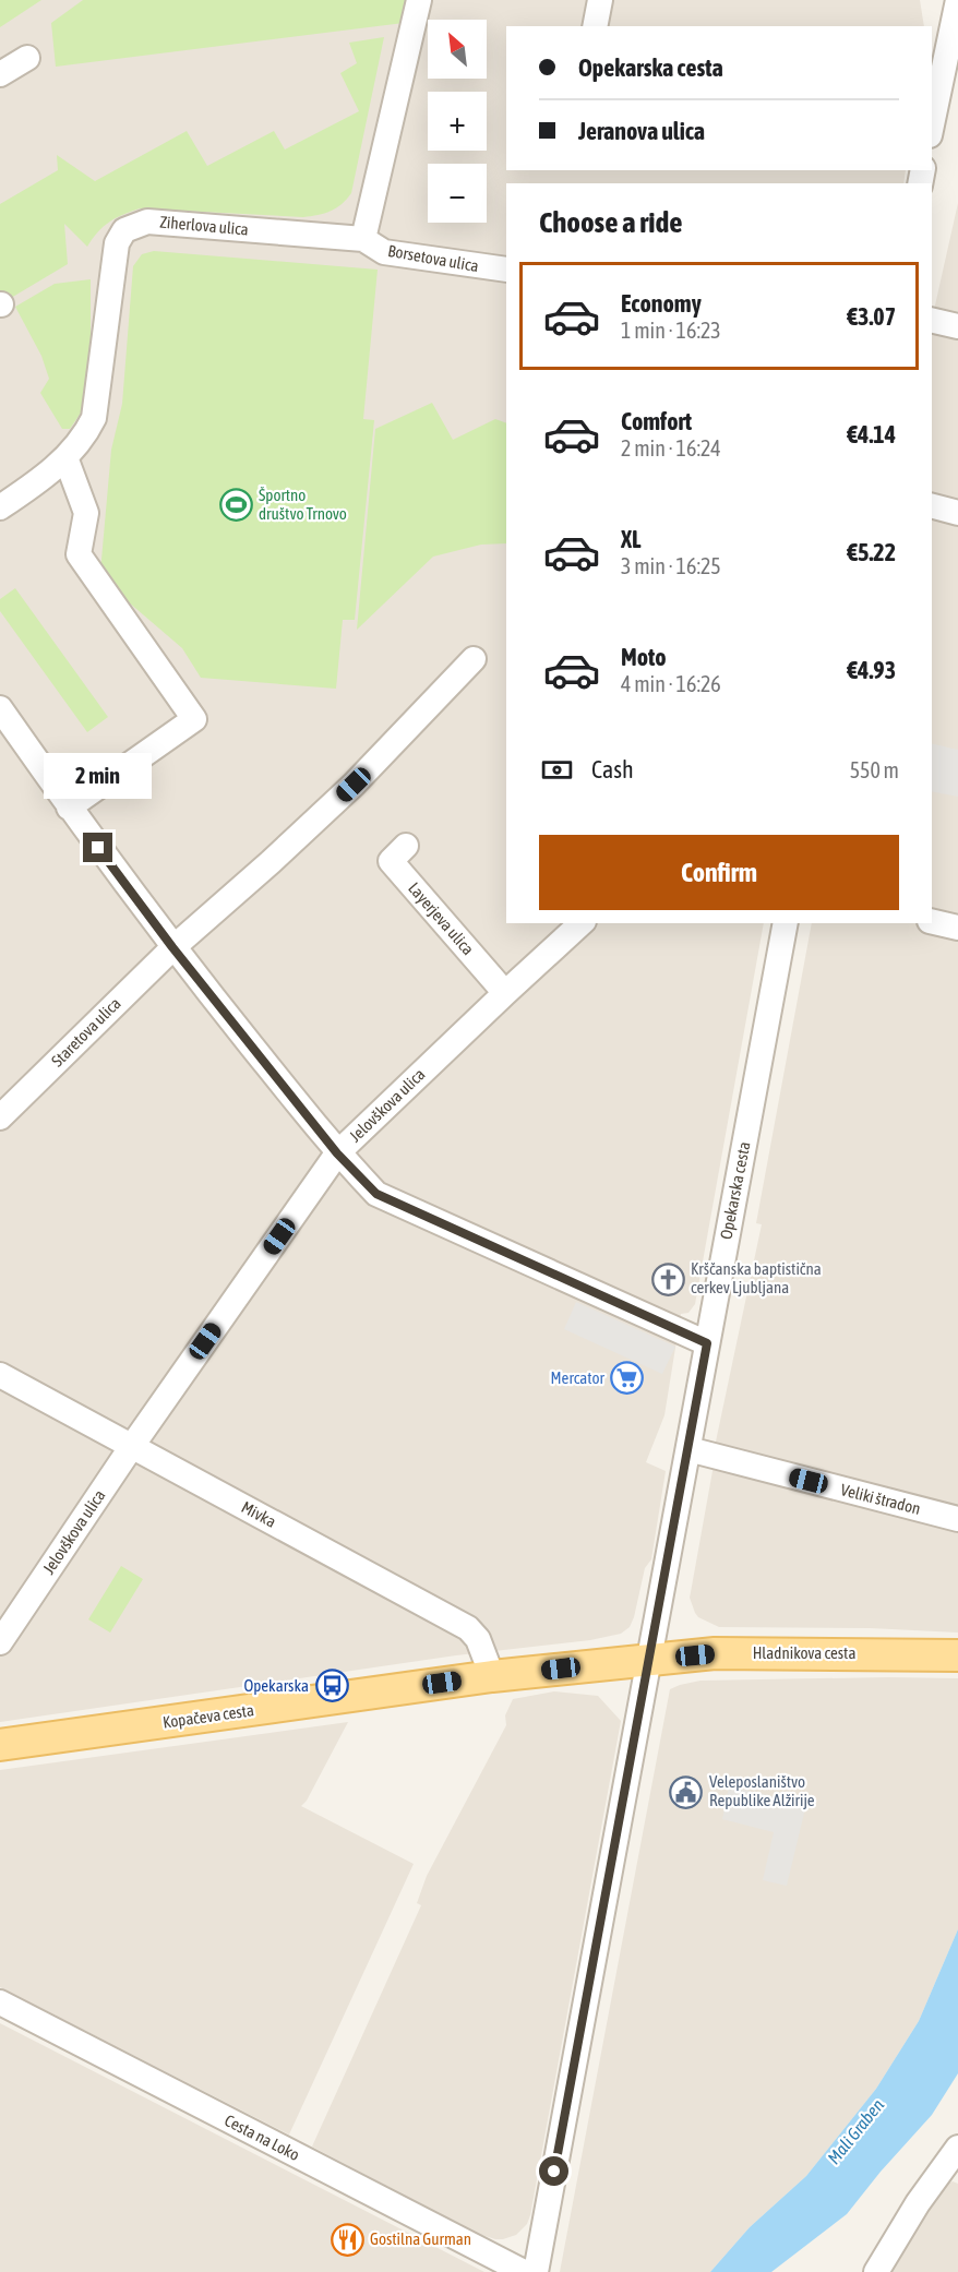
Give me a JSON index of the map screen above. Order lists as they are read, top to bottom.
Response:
{
  "streets": {
    "main road": ["Hladnikova cesta", "Kopačeva cesta"],
    "street": [
      "Ziherlova ulica",
      "Borsetova ulica",
      "Layerjeva ulica",
      "Staretova ulica",
      "Jelovškova ulica",
      "Opekarska cesta",
      "Veliki štradon",
      "Mivka",
      "Cesta na Loko"
    ]
  },
  "crossings": [
    ["Ziherlova ulica", "Borsetova ulica"],
    ["Layerjeva ulica", "Jelovškova ulica"],
    ["Jelovškova ulica", "Mivka"],
    ["Opekarska cesta", "Veliki štradon"],
    ["Opekarska cesta", "Hladnikova cesta"],
    ["Opekarska cesta", "Kopačeva cesta"],
    ["Mivka", "Kopačeva cesta"],
    ["Hladnikova cesta", "Kopačeva cesta"]
  ],
  "water": ["Mali Graben"],
  "places": {
    "sports": ["Športno društvo Trnovo"],
    "church": ["Krščanska baptistična cerkev Ljubljana"],
    "supermarket": ["Mercator"],
    "bus stop": ["Opekarska"],
    "public building": ["Veleposlaništvo Republike Alžirije"],
    "restaurant": ["Gostilna Gurman"]
  },
  "north": "top left",
  "page": {
    "map_buttons": ["+", "−"],
    "banner": ["Opekarska cesta", "Jeranova ulica"],
    "heading": "Choose a ride",
    "list": [
      {
        "name": "Economy",
        "note": "1 min · 16:23",
        "value": "€3.07"
      },
      {
        "name": "Comfort",
        "note": "2 min · 16:24",
        "value": "€4.14"
      },
      {
        "name": "XL",
        "note": "3 min · 16:25",
        "value": "€5.22"
      },
      {
        "name": "Moto",
        "note": "4 min · 16:26",
        "value": "€4.93"
      }
    ],
    "pay": ["Cash", "550 m"],
    "bubble": "2 min",
    "buttons": "Confirm"
  }
}
